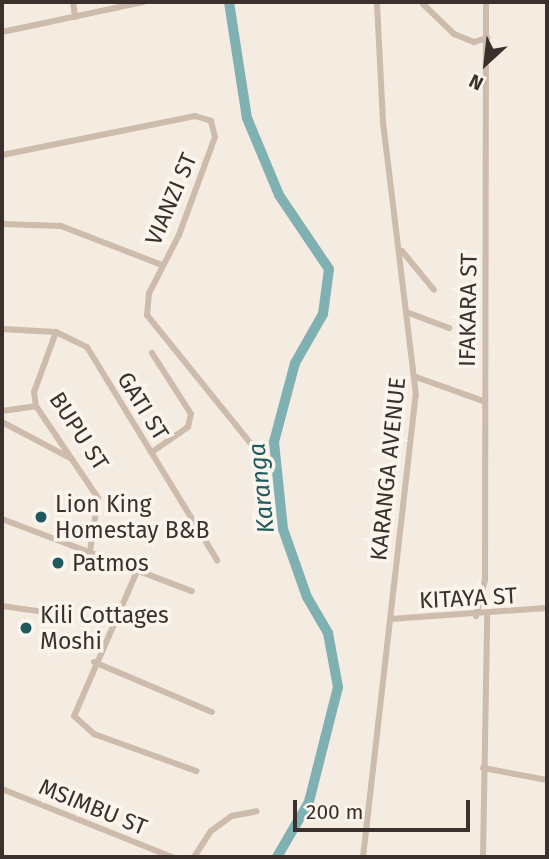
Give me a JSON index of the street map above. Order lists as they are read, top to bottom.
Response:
{
  "streets": {
    "street": [
      "VIANZI ST",
      "IFAKARA ST",
      "GATI ST",
      "BUPU ST",
      "KARANGA AVENUE",
      "KITAYA ST",
      "MSIMBU ST"
    ]
  },
  "crossings": [
    ["IFAKARA ST", "KITAYA ST"],
    ["GATI ST", "BUPU ST"],
    ["KARANGA AVENUE", "KITAYA ST"]
  ],
  "water": ["Karanga"],
  "places": ["Lion King Homestay B&B", "Patmos", "Kili Cottages Moshi"],
  "scale_bar": "200 m",
  "north": "bottom left"
}
